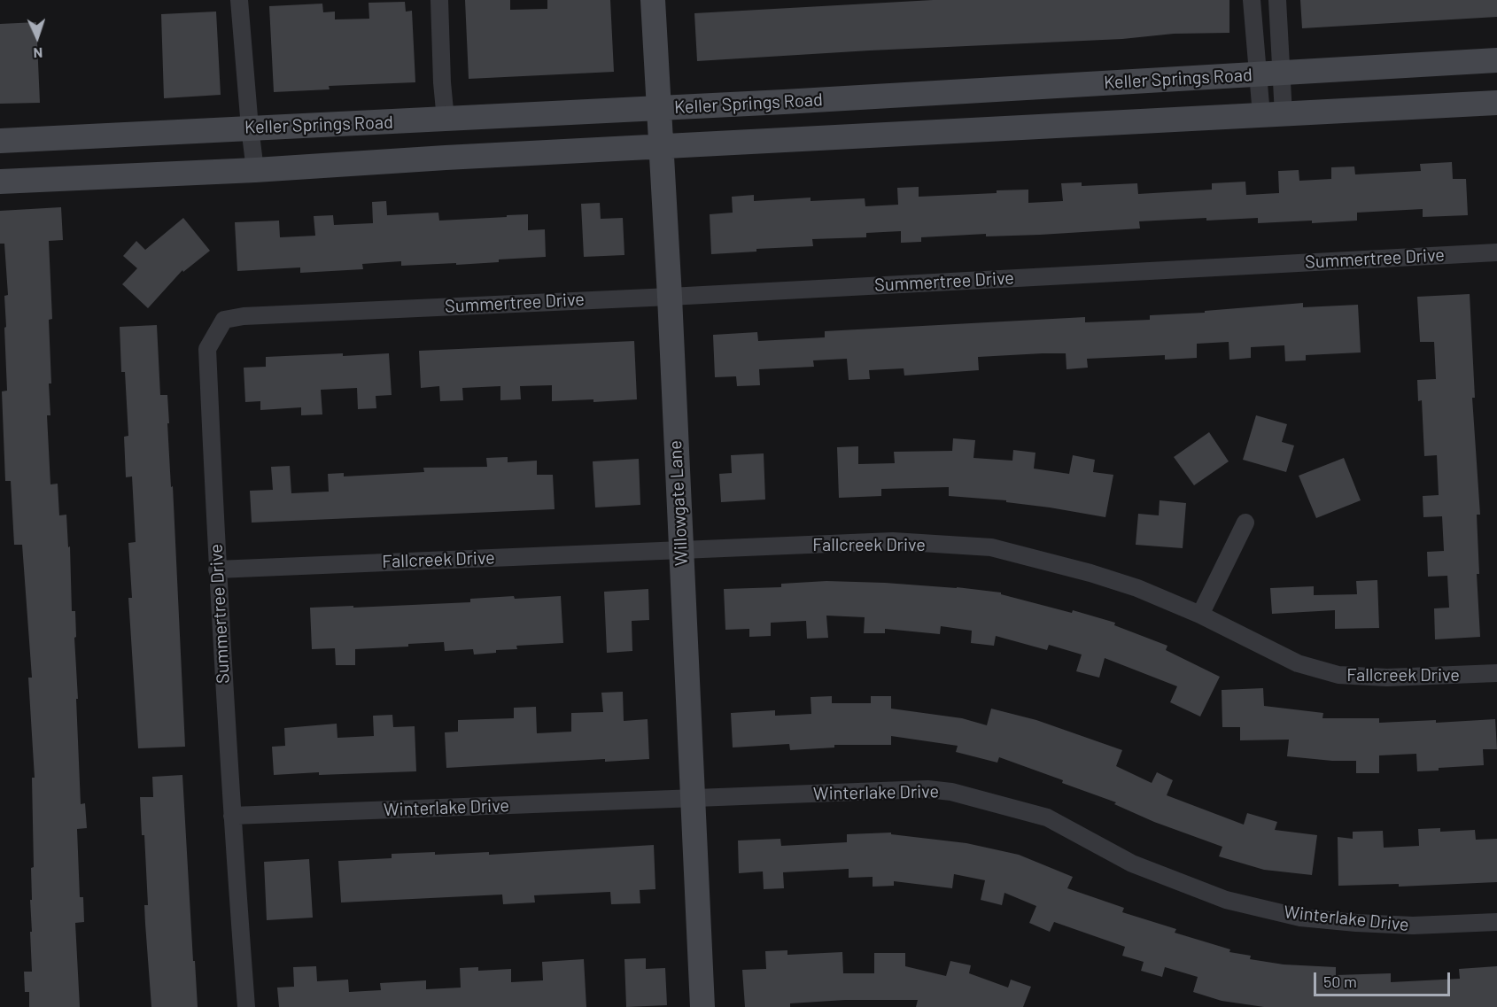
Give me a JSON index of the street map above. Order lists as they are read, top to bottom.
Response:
{
  "streets": {
    "main road": ["Keller Springs Road", "Willowgate Lane"],
    "street": ["Summertree Drive", "Fallcreek Drive", "Winterlake Drive"]
  },
  "crossings": [
    ["Keller Springs Road", "Willowgate Lane"],
    ["Summertree Drive", "Willowgate Lane"],
    ["Summertree Drive", "Fallcreek Drive"],
    ["Summertree Drive", "Winterlake Drive"],
    ["Willowgate Lane", "Fallcreek Drive"],
    ["Willowgate Lane", "Winterlake Drive"]
  ],
  "scale_bar": "50 m",
  "north": "bottom"
}
